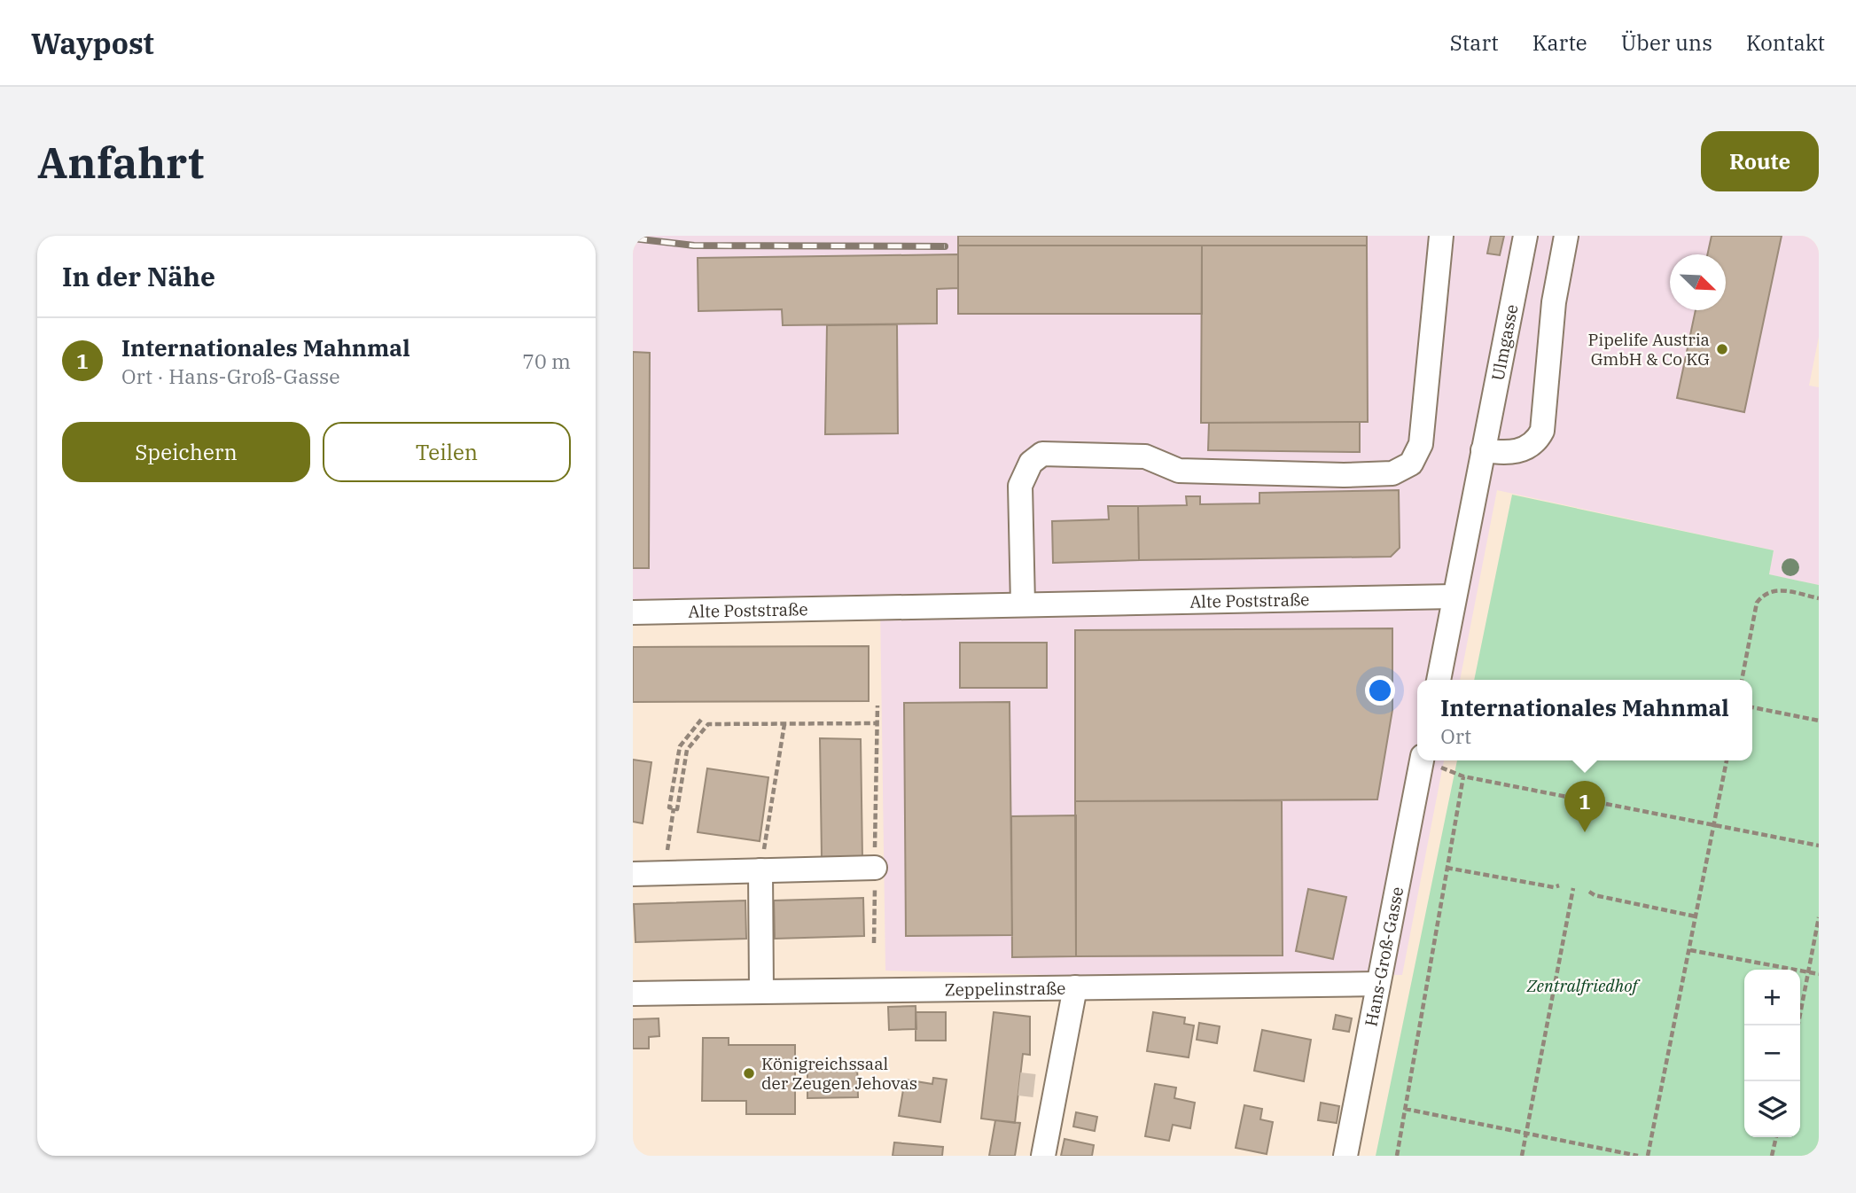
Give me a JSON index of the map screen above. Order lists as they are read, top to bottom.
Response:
{
  "streets": {
    "street": [
      "Ulmgasse",
      "Alte Poststraße",
      "Hans-Groß-Gasse",
      "Zeppelinstraße"
    ]
  },
  "crossings": [
    ["Hans-Groß-Gasse", "Zeppelinstraße"]
  ],
  "parks": ["Zentralfriedhof"],
  "places": ["Pipelife Austria GmbH & Co KG", "Königreichssaal der Zeugen Jehovas"],
  "north": "bottom right",
  "page": {
    "header": "Waypost",
    "nav": [
      "Start",
      "Karte",
      "Über uns",
      "Kontakt"
    ],
    "buttons": [
      "Route",
      ["Speichern", "Teilen"]
    ],
    "title": "Anfahrt",
    "heading": "In der Nähe",
    "list": [
      {
        "mark": "1",
        "name": "Internationales Mahnmal",
        "note": "Ort · Hans-Groß-Gasse",
        "value": "70 m"
      }
    ],
    "popup": ["Internationales Mahnmal", "Ort"],
    "pins": "1",
    "map_buttons": ["+", "−"]
  }
}
